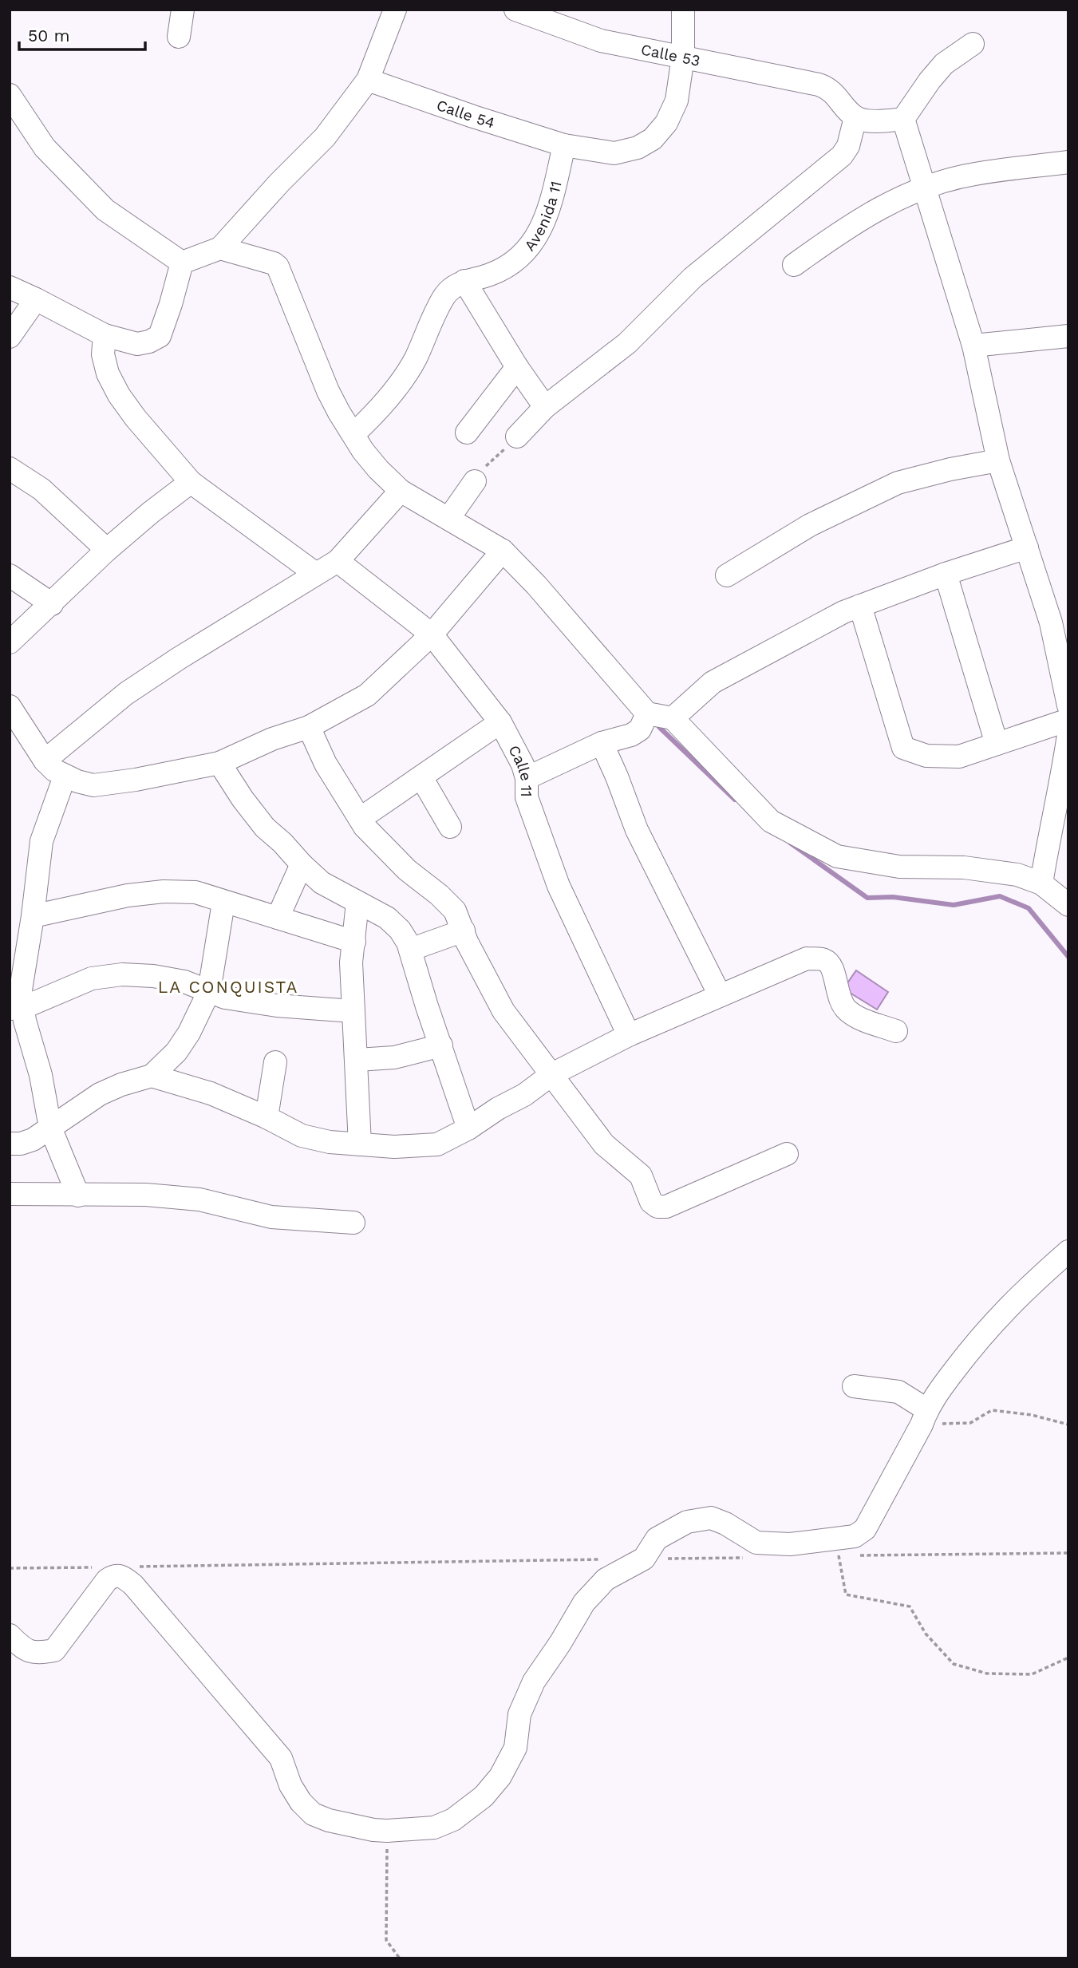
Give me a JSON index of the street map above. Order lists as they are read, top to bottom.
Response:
{
  "streets": {
    "street": [
      "Calle 53",
      "Calle 54",
      "Avenida 11",
      "Calle 11"
    ]
  },
  "crossings": [
    ["Calle 54", "Avenida 11"]
  ],
  "districts": ["LA CONQUISTA"],
  "scale_bar": "50 m"
}
